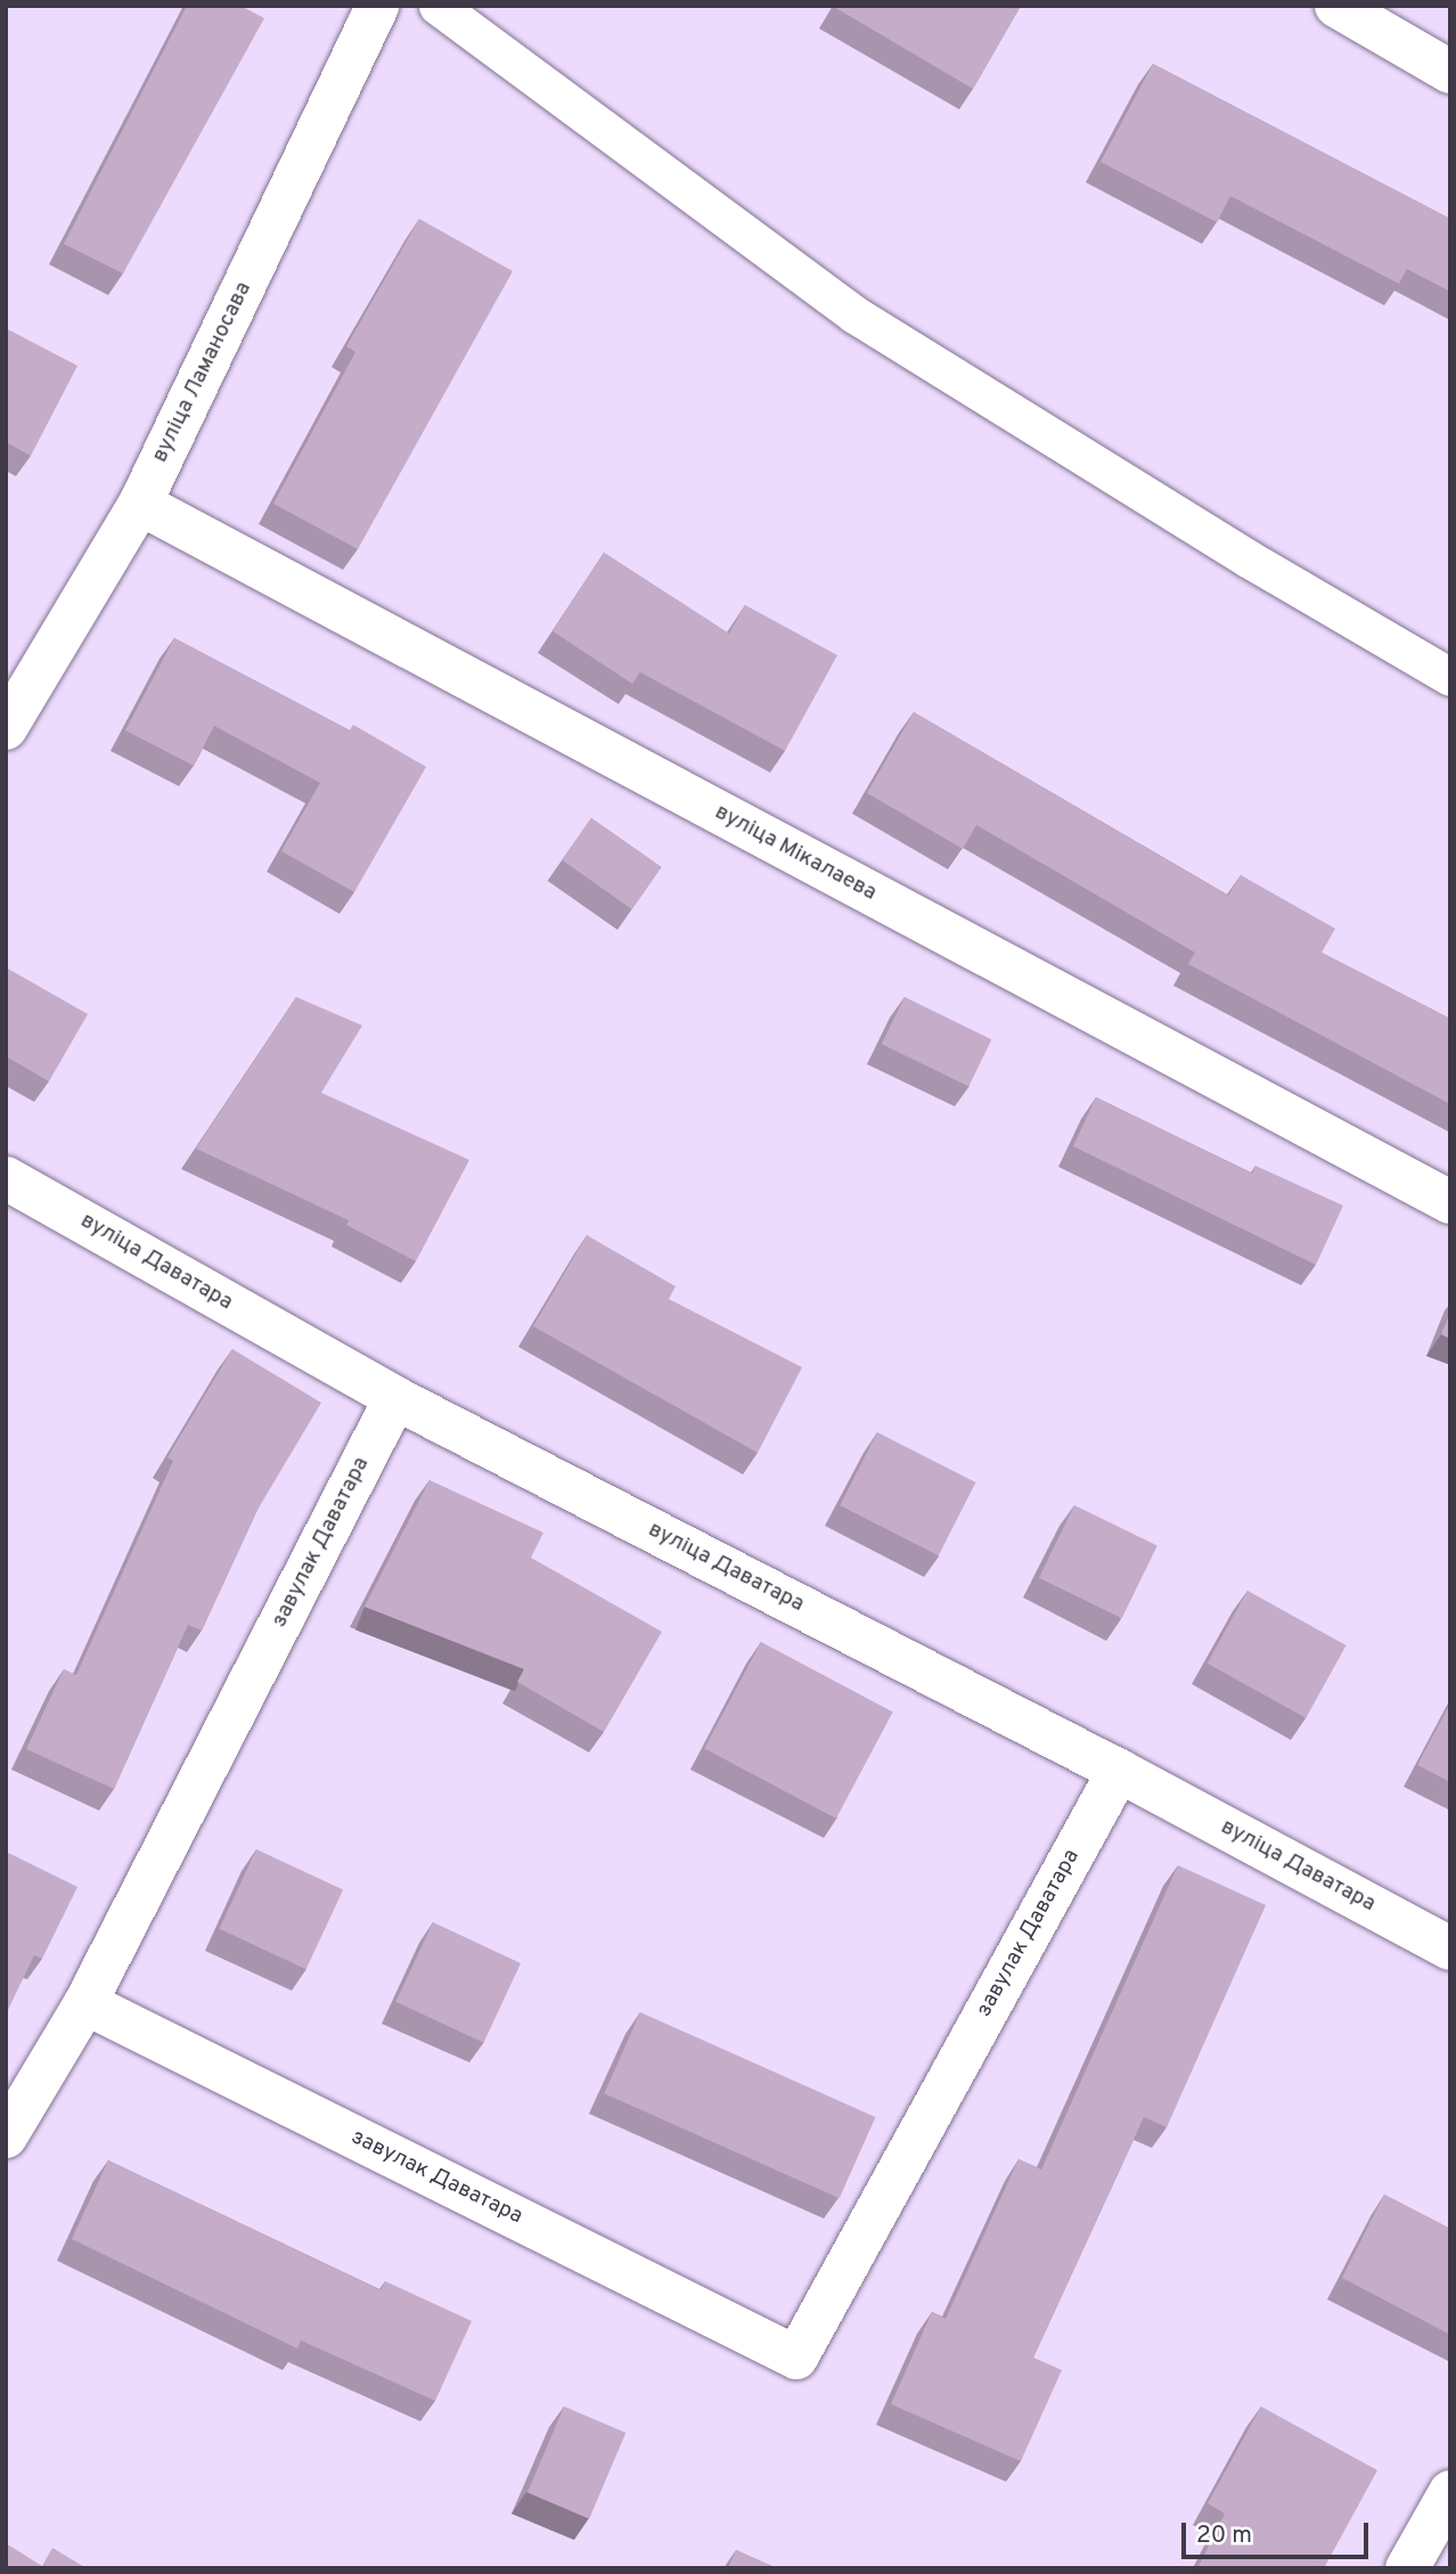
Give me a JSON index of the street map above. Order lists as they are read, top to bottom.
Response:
{
  "streets": {
    "street": [
      "вуліца Ламаносава",
      "вуліца Мікалаева",
      "вуліца Даватара",
      "завулак Даватара"
    ]
  },
  "crossings": [
    ["вуліца Ламаносава", "вуліца Мікалаева"],
    ["вуліца Даватара", "завулак Даватара"]
  ],
  "scale_bar": "20 m"
}
